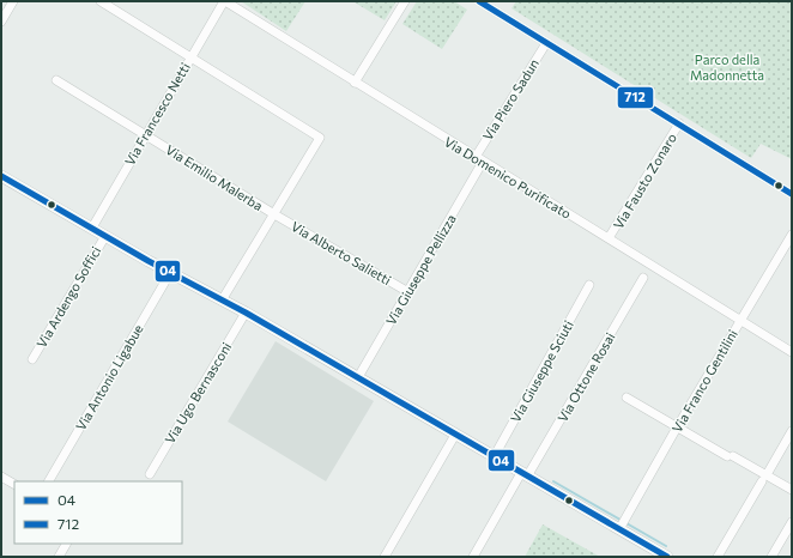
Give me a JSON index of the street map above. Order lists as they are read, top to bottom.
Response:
{
  "streets": {
    "street": [
      "Via Piero Sadun",
      "Via Francesco Netti",
      "Via Emilio Malerba",
      "Via Domenico Purificato",
      "Via Fausto Zonaro",
      "Via Alberto Salietti",
      "Via Giuseppe Pellizza",
      "Via Ardengo Soffici",
      "Via Giuseppe Sciuti",
      "Via Antonio Ligabue",
      "Via Ottone Rosai",
      "Via Franco Gentilini",
      "Via Ugo Bernasconi"
    ]
  },
  "crossings": [
    ["Via Piero Sadun", "Via Domenico Purificato"],
    ["Via Piero Sadun", "Via Giuseppe Pellizza"],
    ["Via Francesco Netti", "Via Emilio Malerba"],
    ["Via Francesco Netti", "Via Domenico Purificato"],
    ["Via Emilio Malerba", "Via Alberto Salietti"],
    ["Via Domenico Purificato", "Via Fausto Zonaro"],
    ["Via Domenico Purificato", "Via Giuseppe Pellizza"],
    ["Via Domenico Purificato", "Via Franco Gentilini"],
    ["Via Alberto Salietti", "Via Giuseppe Pellizza"]
  ],
  "parks": ["Parco della Madonnetta"],
  "lines": ["transit line 712", "transit line 04"],
  "legend": ["04", "712"]
}
